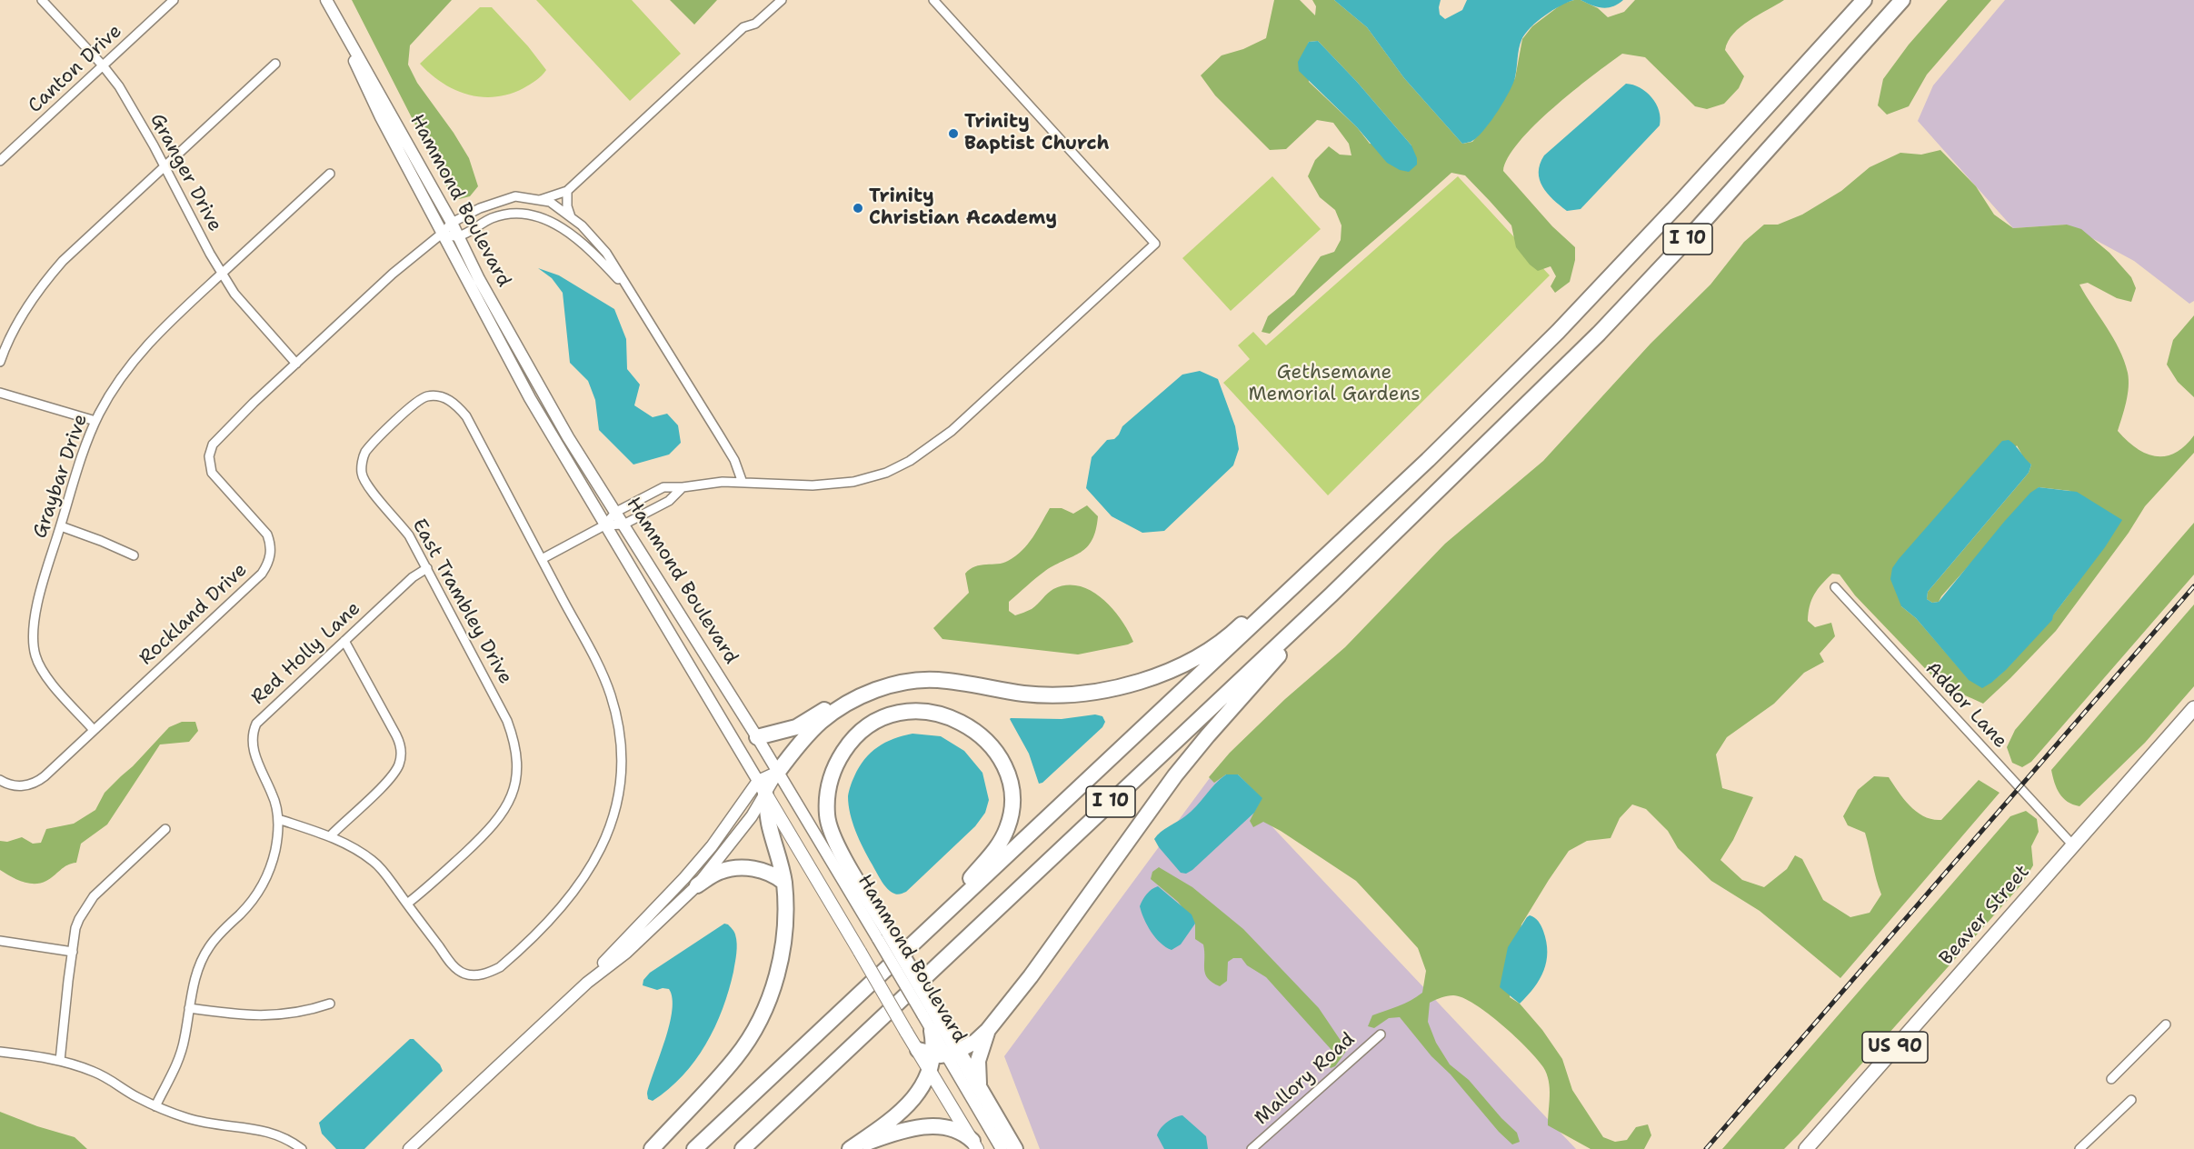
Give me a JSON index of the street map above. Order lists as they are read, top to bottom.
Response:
{
  "streets": {
    "highway": ["I 10"],
    "main road": ["Hammond Boulevard", "Beaver Street", "US 90"],
    "street": [
      "Canton Drive",
      "Granger Drive",
      "Graybar Drive",
      "East Trambley Drive",
      "Rockland Drive",
      "Red Holly Lane",
      "Addor Lane",
      "Mallory Road"
    ]
  },
  "crossings": [
    ["Canton Drive", "Granger Drive"],
    ["Granger Drive", "Graybar Drive"],
    ["Granger Drive", "Rockland Drive"],
    ["Hammond Boulevard", "Rockland Drive"],
    ["Graybar Drive", "Rockland Drive"],
    ["East Trambley Drive", "Red Holly Lane"],
    ["Addor Lane", "Beaver Street"]
  ],
  "parks": ["Gethsemane Memorial Gardens"],
  "places": ["Trinity Baptist Church", "Trinity Christian Academy"]
}
